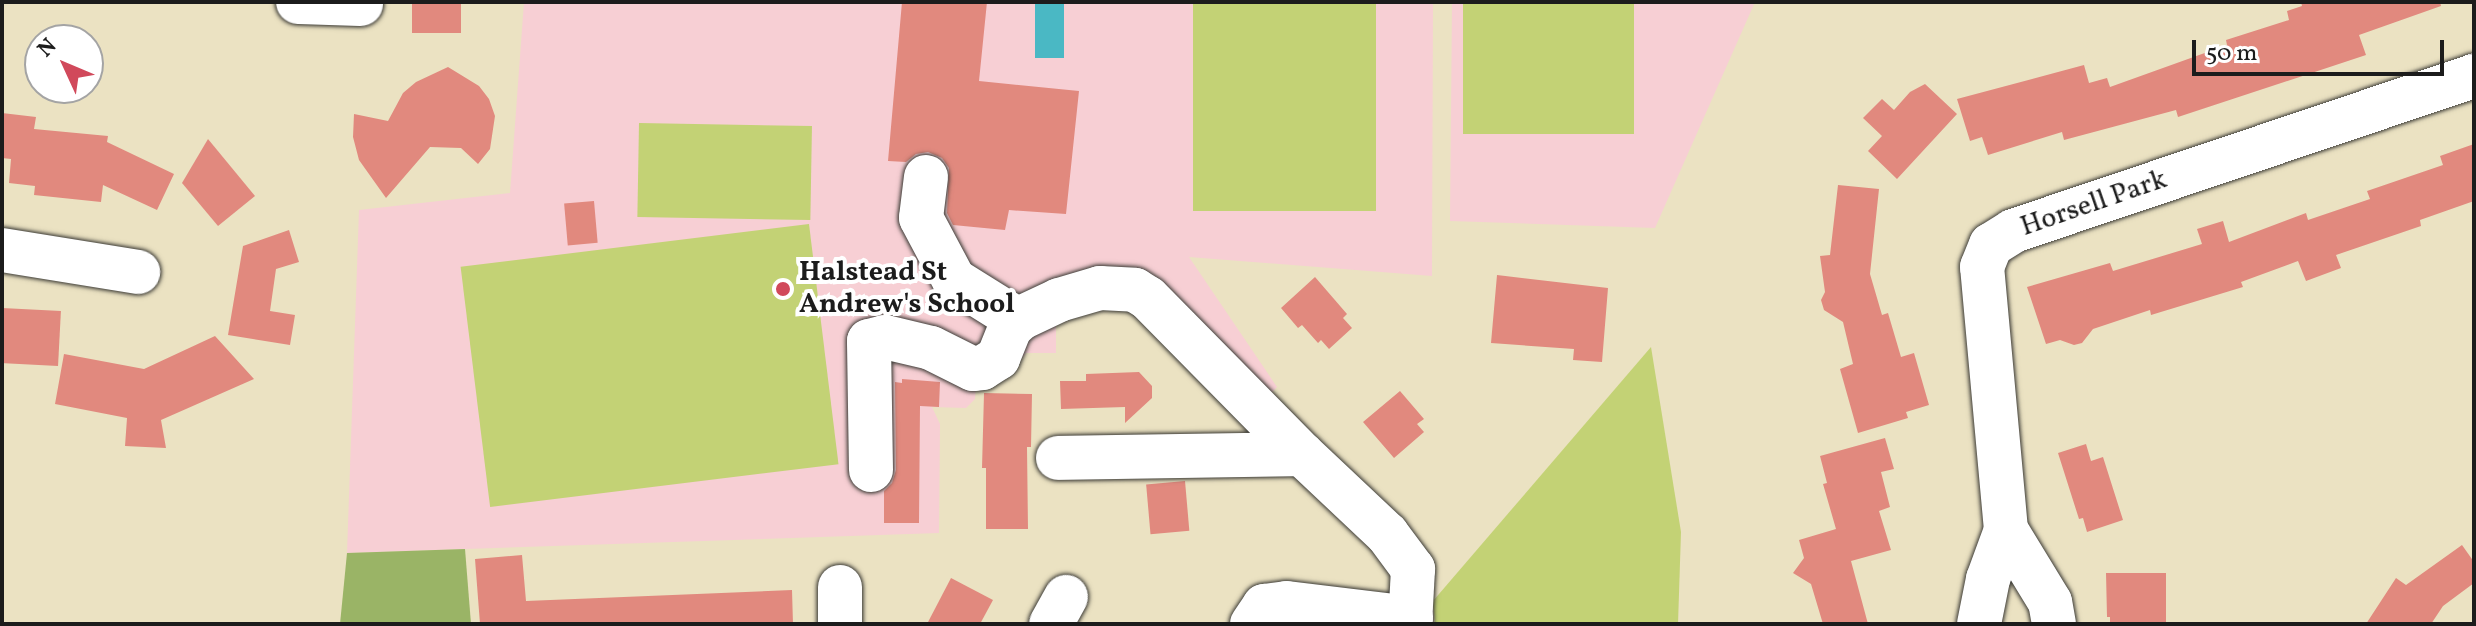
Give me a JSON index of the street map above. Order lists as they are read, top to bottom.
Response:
{
  "streets": {
    "street": ["Horsell Park"]
  },
  "places": ["Halstead St Andrew's School"],
  "scale_bar": "50 m",
  "north": "top left"
}
